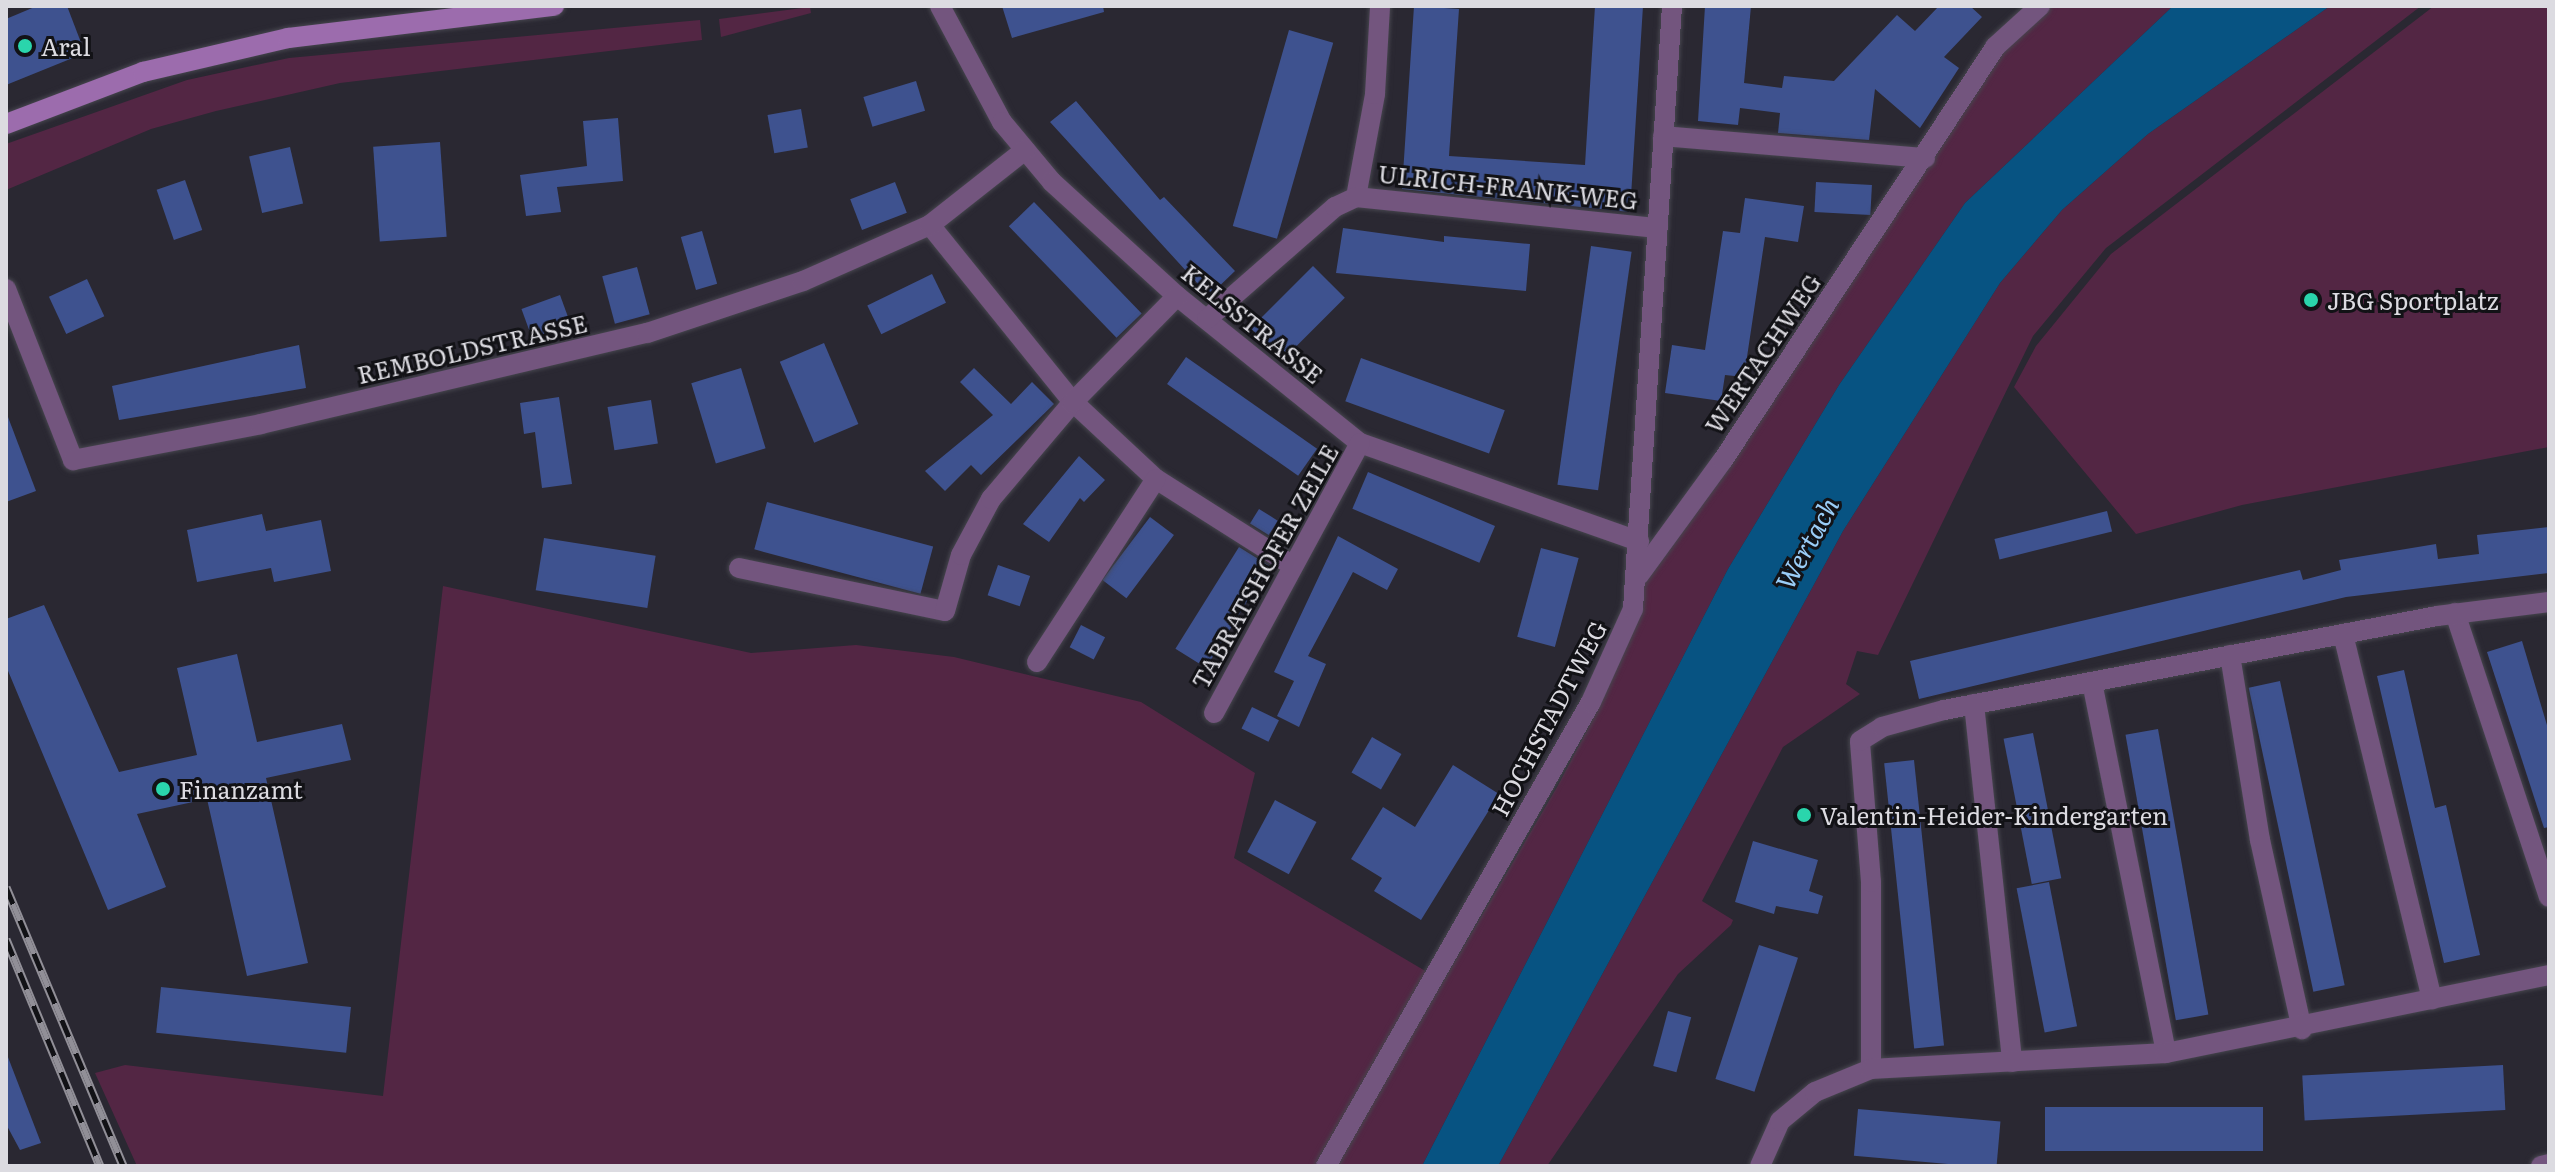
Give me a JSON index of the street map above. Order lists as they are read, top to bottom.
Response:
{
  "streets": {
    "street": [
      "ULRICH-FRANK-WEG",
      "KELSSTRASSE",
      "REMBOLDSTRASSE",
      "WERTACHWEG",
      "TABRATSHOFER ZEILE",
      "HOCHSTADTWEG"
    ]
  },
  "crossings": [
    ["ULRICH-FRANK-WEG", "KELSSTRASSE"],
    ["ULRICH-FRANK-WEG", "HOCHSTADTWEG"],
    ["KELSSTRASSE", "REMBOLDSTRASSE"],
    ["KELSSTRASSE", "TABRATSHOFER ZEILE"],
    ["KELSSTRASSE", "HOCHSTADTWEG"],
    ["WERTACHWEG", "HOCHSTADTWEG"]
  ],
  "water": ["Wertach"],
  "places": [
    "Aral",
    "JBG Sportplatz",
    "Finanzamt",
    "Valentin-Heider-Kindergarten"
  ]
}
